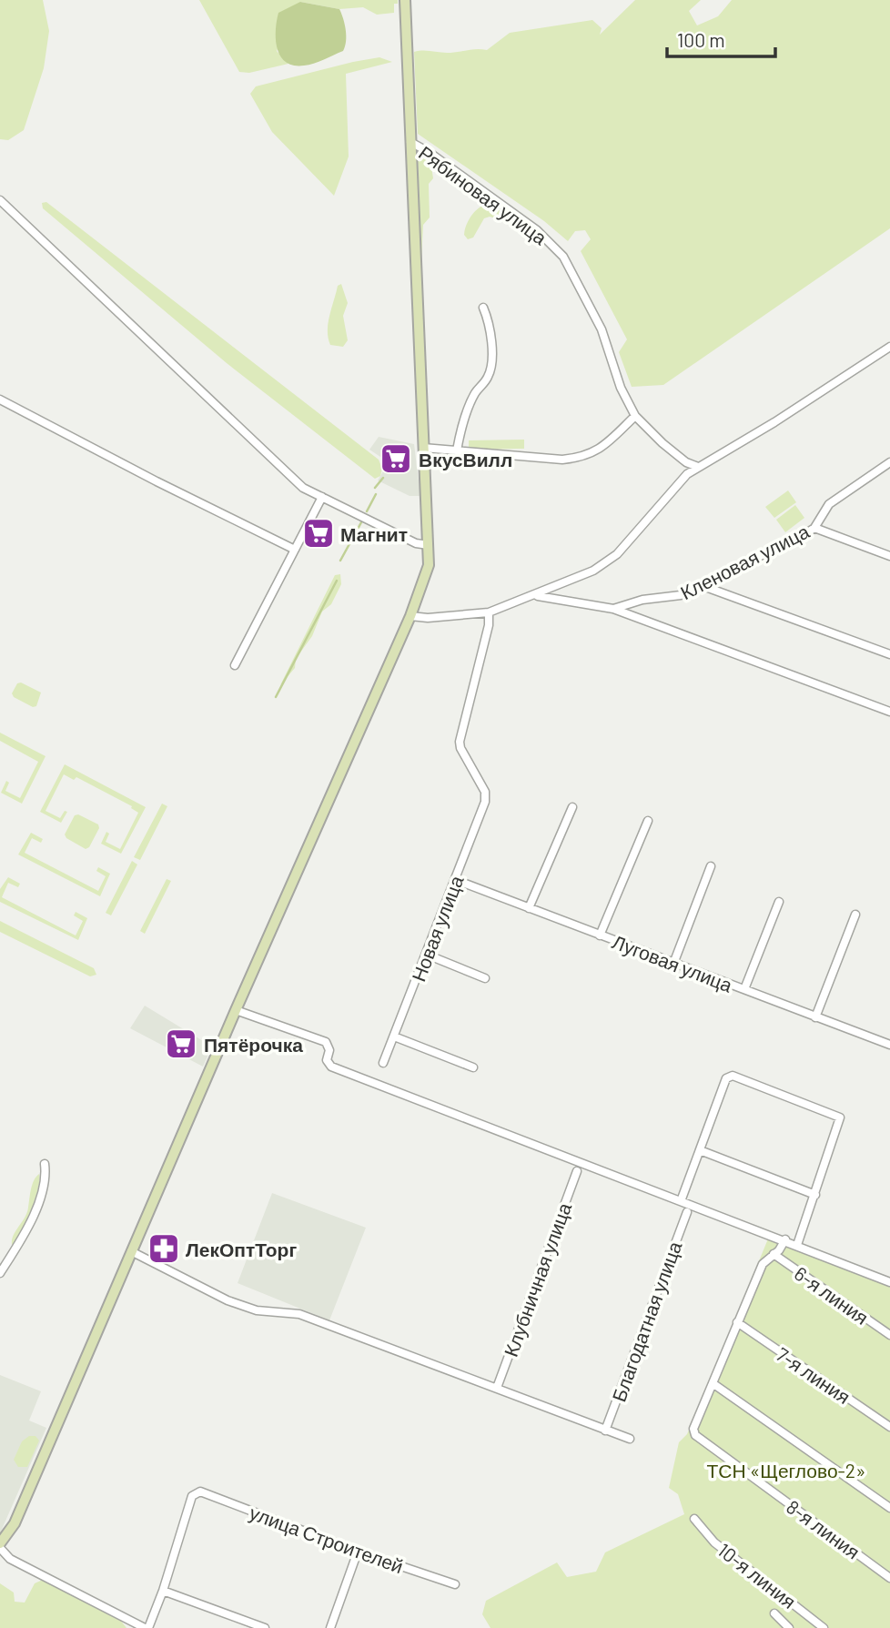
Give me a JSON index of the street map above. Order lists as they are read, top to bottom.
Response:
{
  "streets": {
    "street": [
      "Рябиновая улица",
      "Кленовая улица",
      "Новая улица",
      "Луговая улица",
      "Клубничная улица",
      "6-я линия",
      "Благодатная улица",
      "7-я линия",
      "8-я линия",
      "улица Строителей",
      "10-я линия"
    ]
  },
  "crossings": [
    ["Новая улица", "Луговая улица"]
  ],
  "parks": ["ТСН «Щеглово-2»"],
  "places": {
    "supermarket": ["ВкусВилл", "Магнит", "Пятёрочка"],
    "pharmacy": ["ЛекОптТорг"]
  },
  "scale_bar": "100 m"
}
